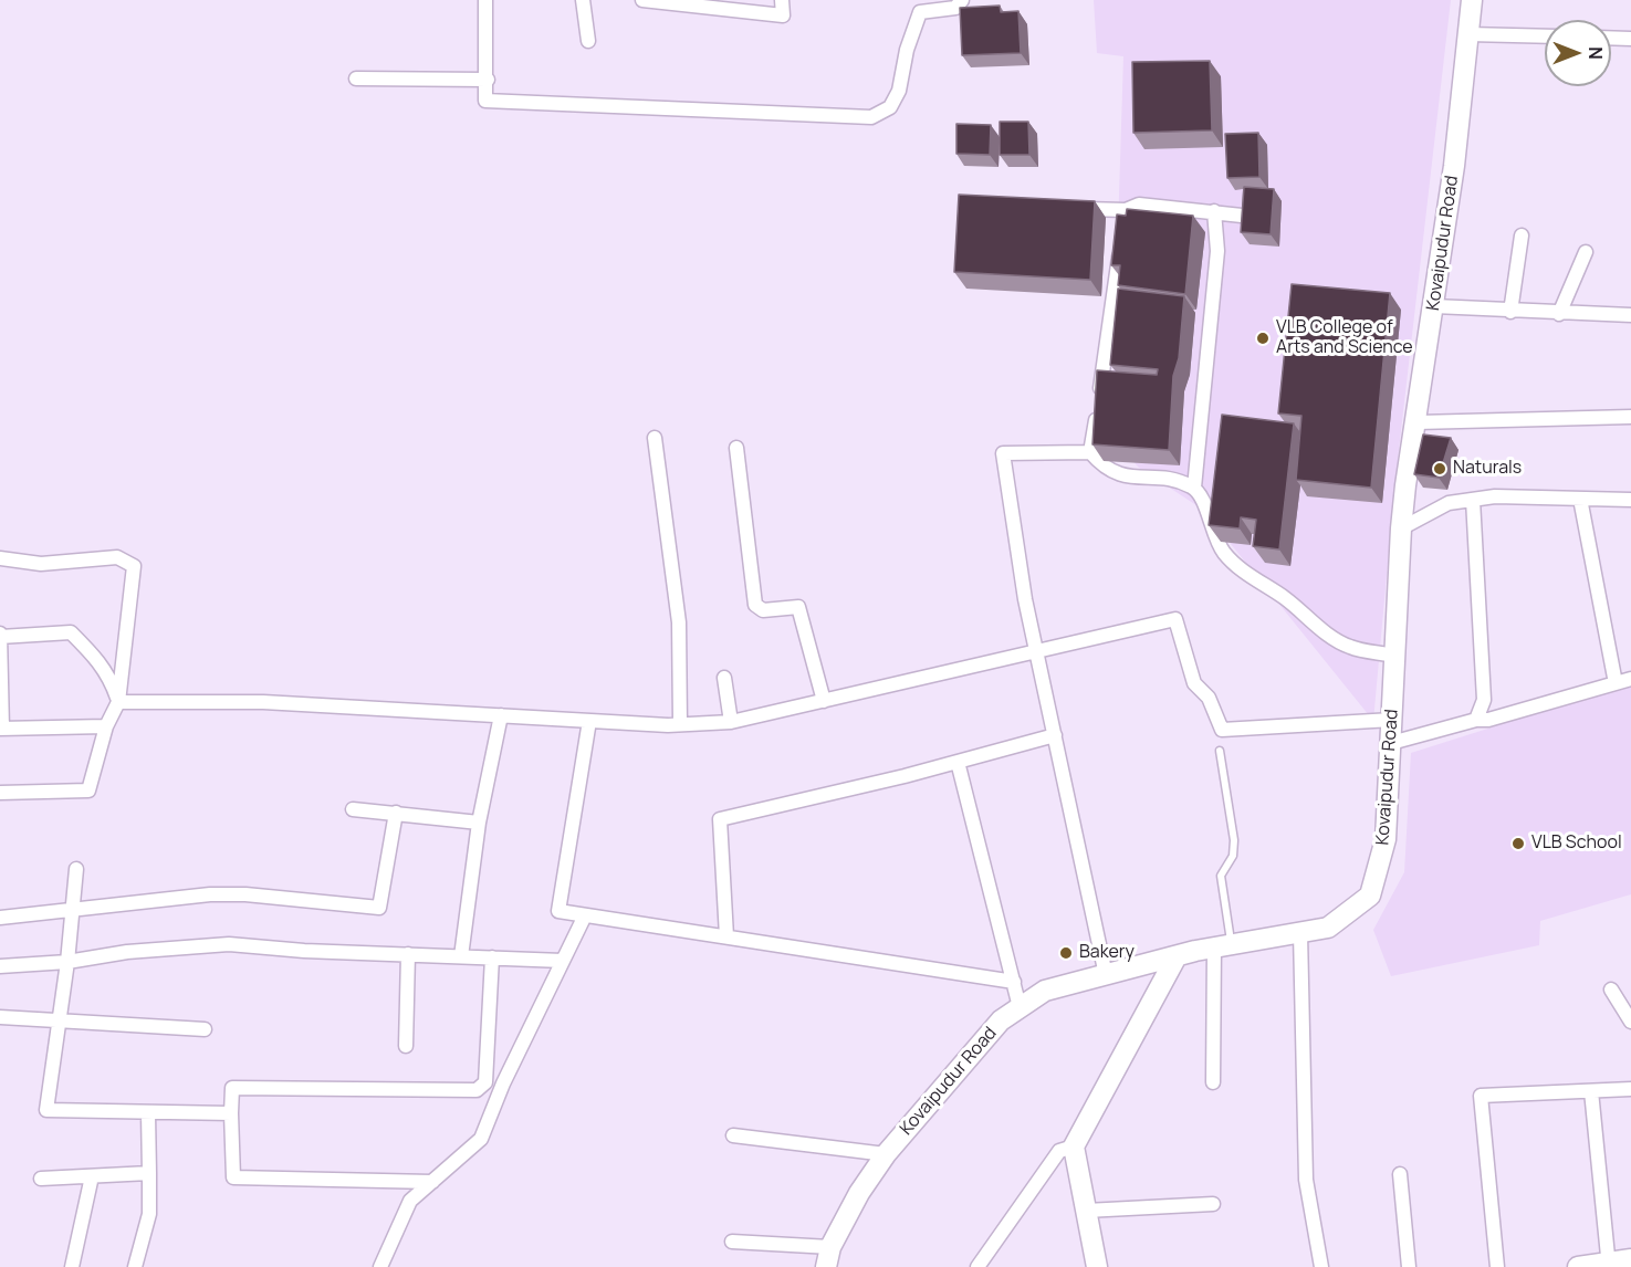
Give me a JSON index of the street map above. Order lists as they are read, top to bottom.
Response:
{
  "streets": {
    "main road": ["Kovaipudur Road"]
  },
  "places": [
    "VLB College of Arts and Science",
    "Naturals",
    "VLB School",
    "Bakery"
  ],
  "north": "right"
}
